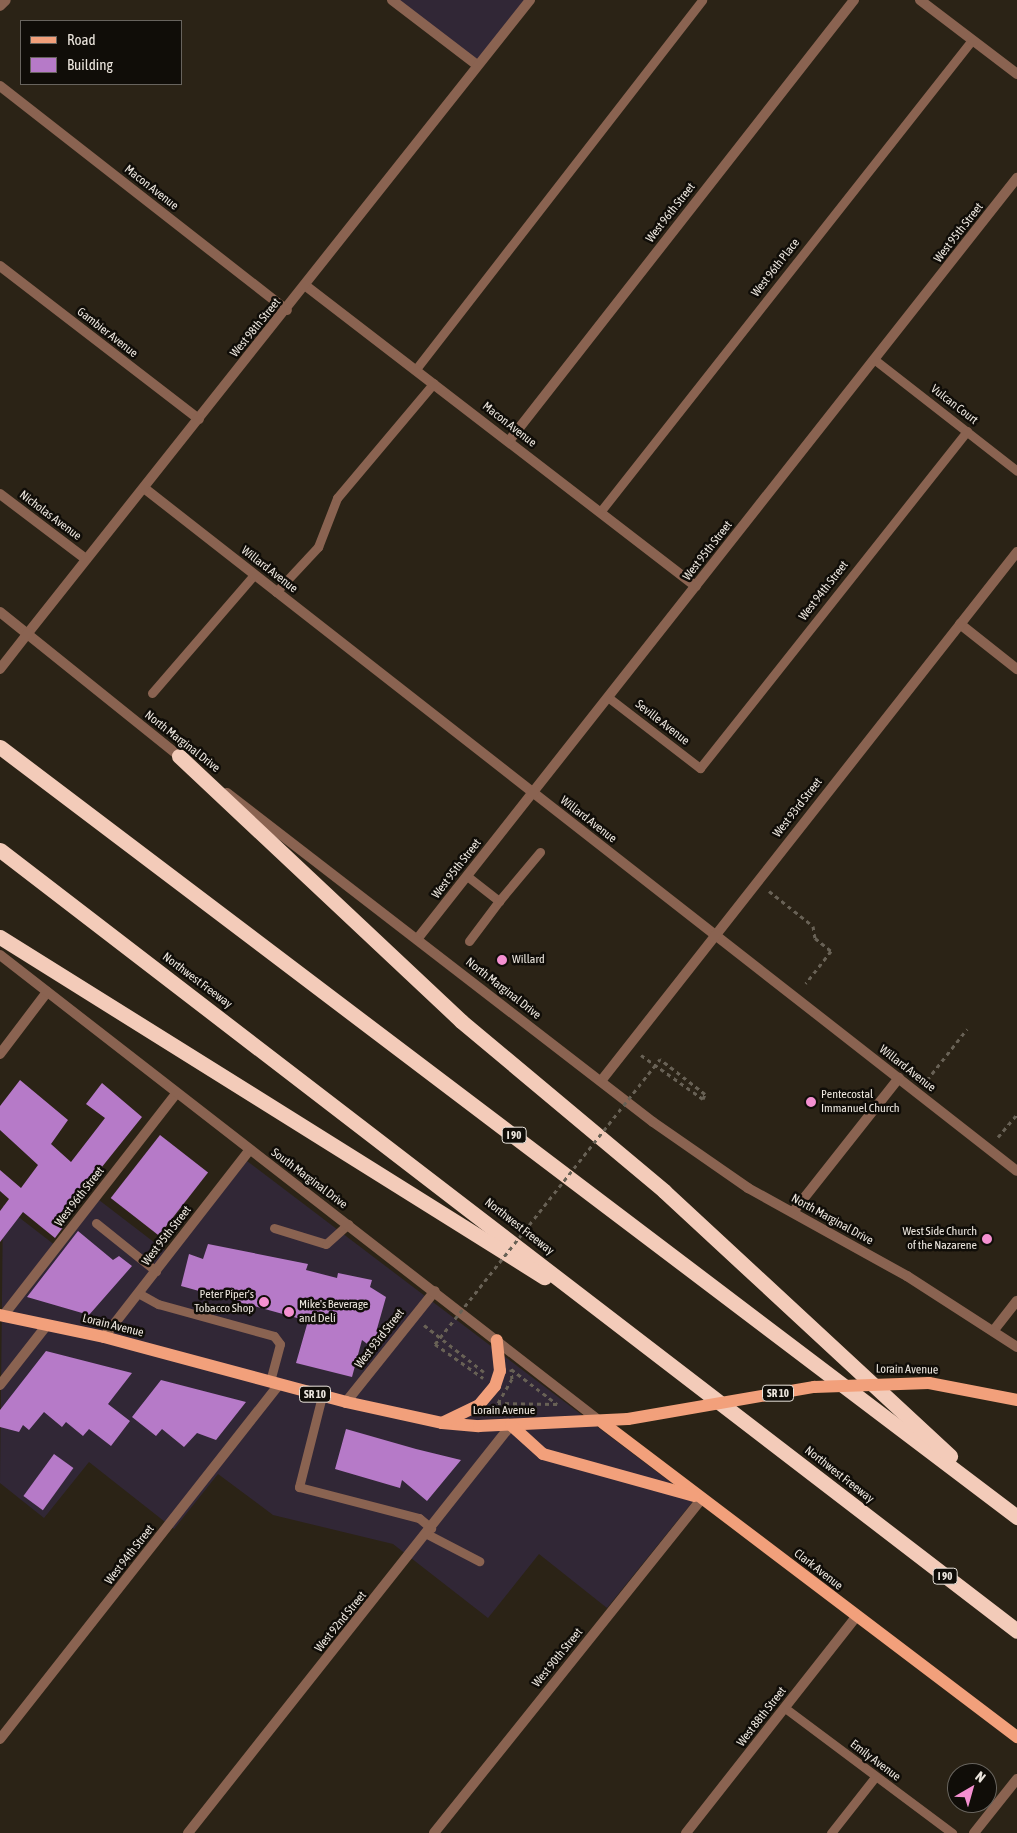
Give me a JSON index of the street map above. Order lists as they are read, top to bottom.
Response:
{
  "streets": {
    "highway": ["Northwest Freeway", "I 90"],
    "main road": ["Lorain Avenue", "SR 10", "Clark Avenue"],
    "street": [
      "Macon Avenue",
      "West 96th Street",
      "West 95th Street",
      "West 98th Street",
      "Gambier Avenue",
      "Nicholas Avenue",
      "Willard Avenue",
      "West 94th Street",
      "North Marginal Drive",
      "West 93rd Street",
      "South Marginal Drive",
      "West 92nd Street",
      "West 90th Street",
      "West 88th Street"
    ],
    "lane": [
      "West 96th Place",
      "Vulcan Court",
      "Seville Avenue",
      "Emily Avenue"
    ]
  },
  "crossings": [
    ["Macon Avenue", "West 96th Street"],
    ["Macon Avenue", "West 95th Street"],
    ["Macon Avenue", "West 96th Place"],
    ["Macon Avenue", "West 98th Street"],
    ["West 96th Street", "South Marginal Drive"],
    ["West 96th Street", "Lorain Avenue"],
    ["West 95th Street", "Vulcan Court"],
    ["West 95th Street", "Willard Avenue"],
    ["West 95th Street", "Seville Avenue"],
    ["West 95th Street", "North Marginal Drive"],
    ["West 95th Street", "South Marginal Drive"],
    ["West 95th Street", "Lorain Avenue"],
    ["West 98th Street", "Gambier Avenue"],
    ["West 98th Street", "Nicholas Avenue"],
    ["West 98th Street", "Willard Avenue"],
    ["West 98th Street", "North Marginal Drive"],
    ["Vulcan Court", "West 94th Street"],
    ["Willard Avenue", "West 93rd Street"],
    ["West 94th Street", "Seville Avenue"],
    ["West 94th Street", "Lorain Avenue"],
    ["North Marginal Drive", "West 93rd Street"],
    ["West 93rd Street", "South Marginal Drive"],
    ["West 93rd Street", "Lorain Avenue"],
    ["South Marginal Drive", "Lorain Avenue"],
    ["South Marginal Drive", "Clark Avenue"],
    ["Lorain Avenue", "Clark Avenue"],
    ["Lorain Avenue", "West 92nd Street"],
    ["Clark Avenue", "West 90th Street"],
    ["Clark Avenue", "West 88th Street"],
    ["West 88th Street", "Emily Avenue"]
  ],
  "places": [
    "Willard",
    "Pentecostal Immanuel Church",
    "West Side Church of the Nazarene",
    "Peter Piper's Tobacco Shop",
    "Mike's Beverage and Deli"
  ],
  "legend": ["Road", "Building"],
  "north": "top right"
}
